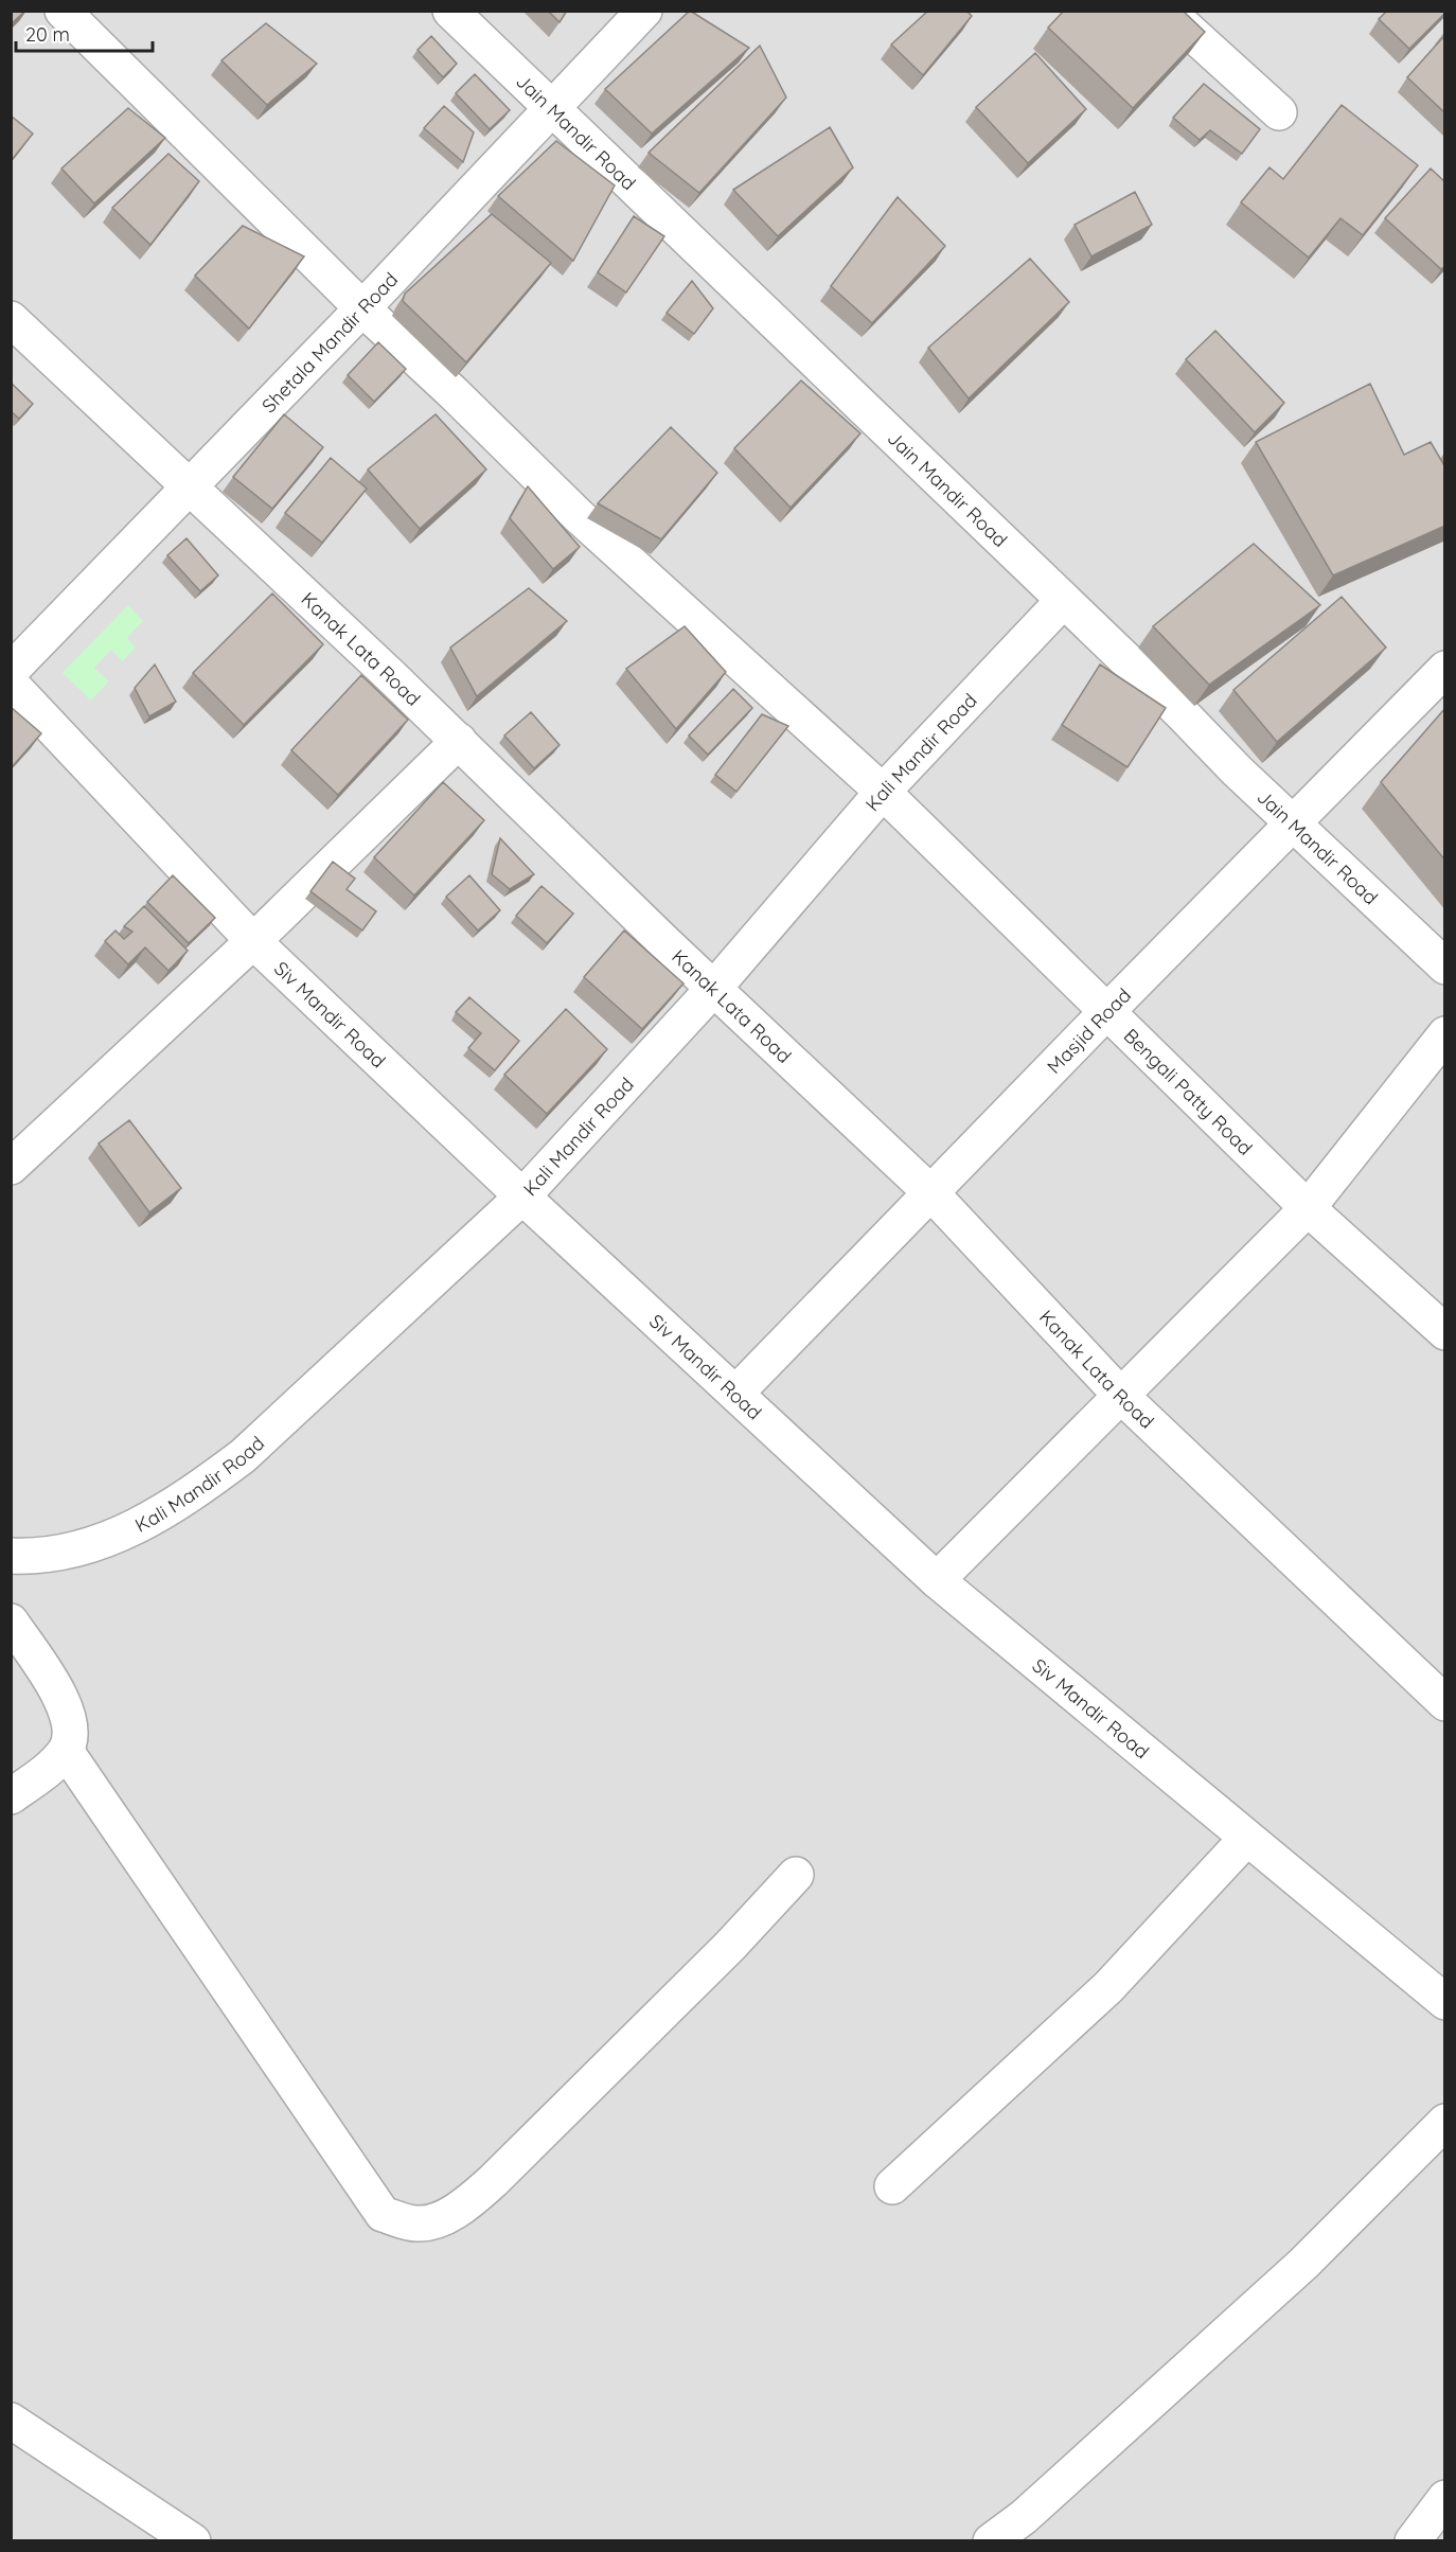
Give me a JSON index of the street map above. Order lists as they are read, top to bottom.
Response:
{
  "streets": {
    "street": [
      "Jain Mandir Road",
      "Shetala Mandir Road",
      "Kanak Lata Road",
      "Kali Mandir Road",
      "Siv Mandir Road",
      "Masjid Road",
      "Bengali Patty Road"
    ]
  },
  "crossings": [
    ["Jain Mandir Road", "Shetala Mandir Road"],
    ["Jain Mandir Road", "Kali Mandir Road"],
    ["Jain Mandir Road", "Masjid Road"],
    ["Shetala Mandir Road", "Kanak Lata Road"],
    ["Shetala Mandir Road", "Bengali Patty Road"],
    ["Kanak Lata Road", "Kali Mandir Road"],
    ["Kanak Lata Road", "Masjid Road"],
    ["Kali Mandir Road", "Siv Mandir Road"],
    ["Kali Mandir Road", "Bengali Patty Road"],
    ["Siv Mandir Road", "Masjid Road"],
    ["Masjid Road", "Bengali Patty Road"]
  ],
  "scale_bar": "20 m"
}
